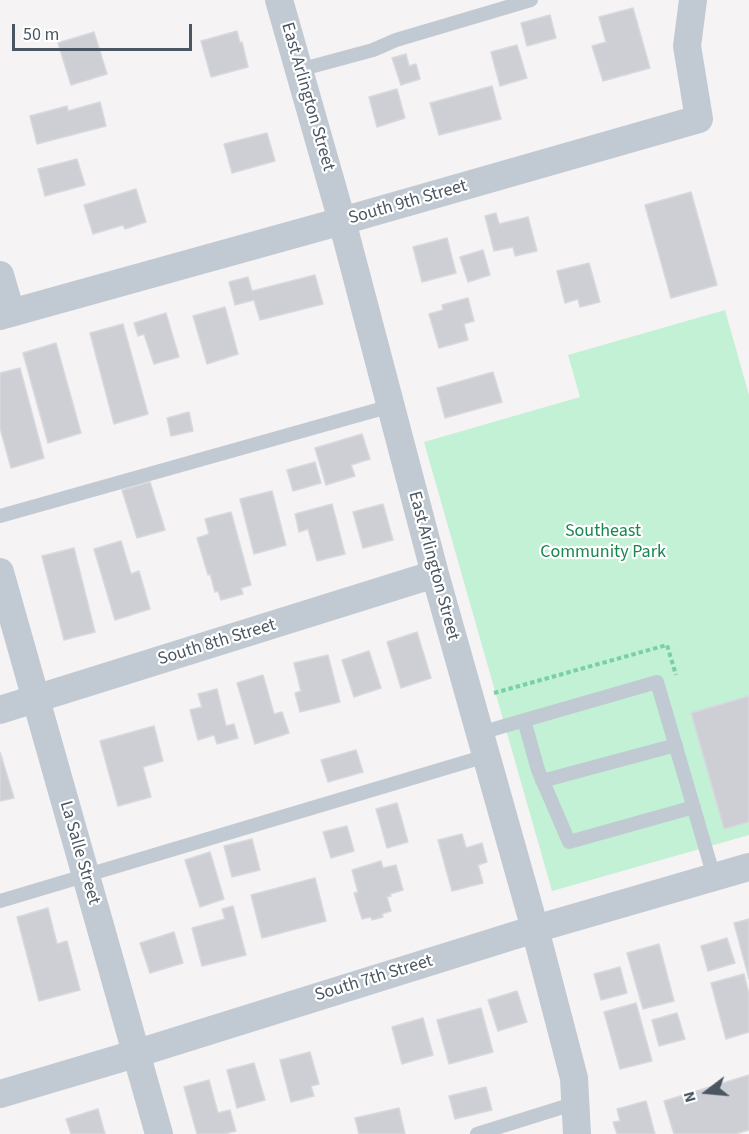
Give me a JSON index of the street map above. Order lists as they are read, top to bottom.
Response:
{
  "streets": {
    "street": [
      "East Arlington Street",
      "South 9th Street",
      "South 8th Street",
      "La Salle Street",
      "South 7th Street"
    ]
  },
  "crossings": [
    ["East Arlington Street", "South 9th Street"],
    ["East Arlington Street", "South 8th Street"],
    ["East Arlington Street", "South 7th Street"],
    ["South 8th Street", "La Salle Street"],
    ["La Salle Street", "South 7th Street"]
  ],
  "parks": ["Southeast Community Park"],
  "scale_bar": "50 m",
  "north": "left"
}
